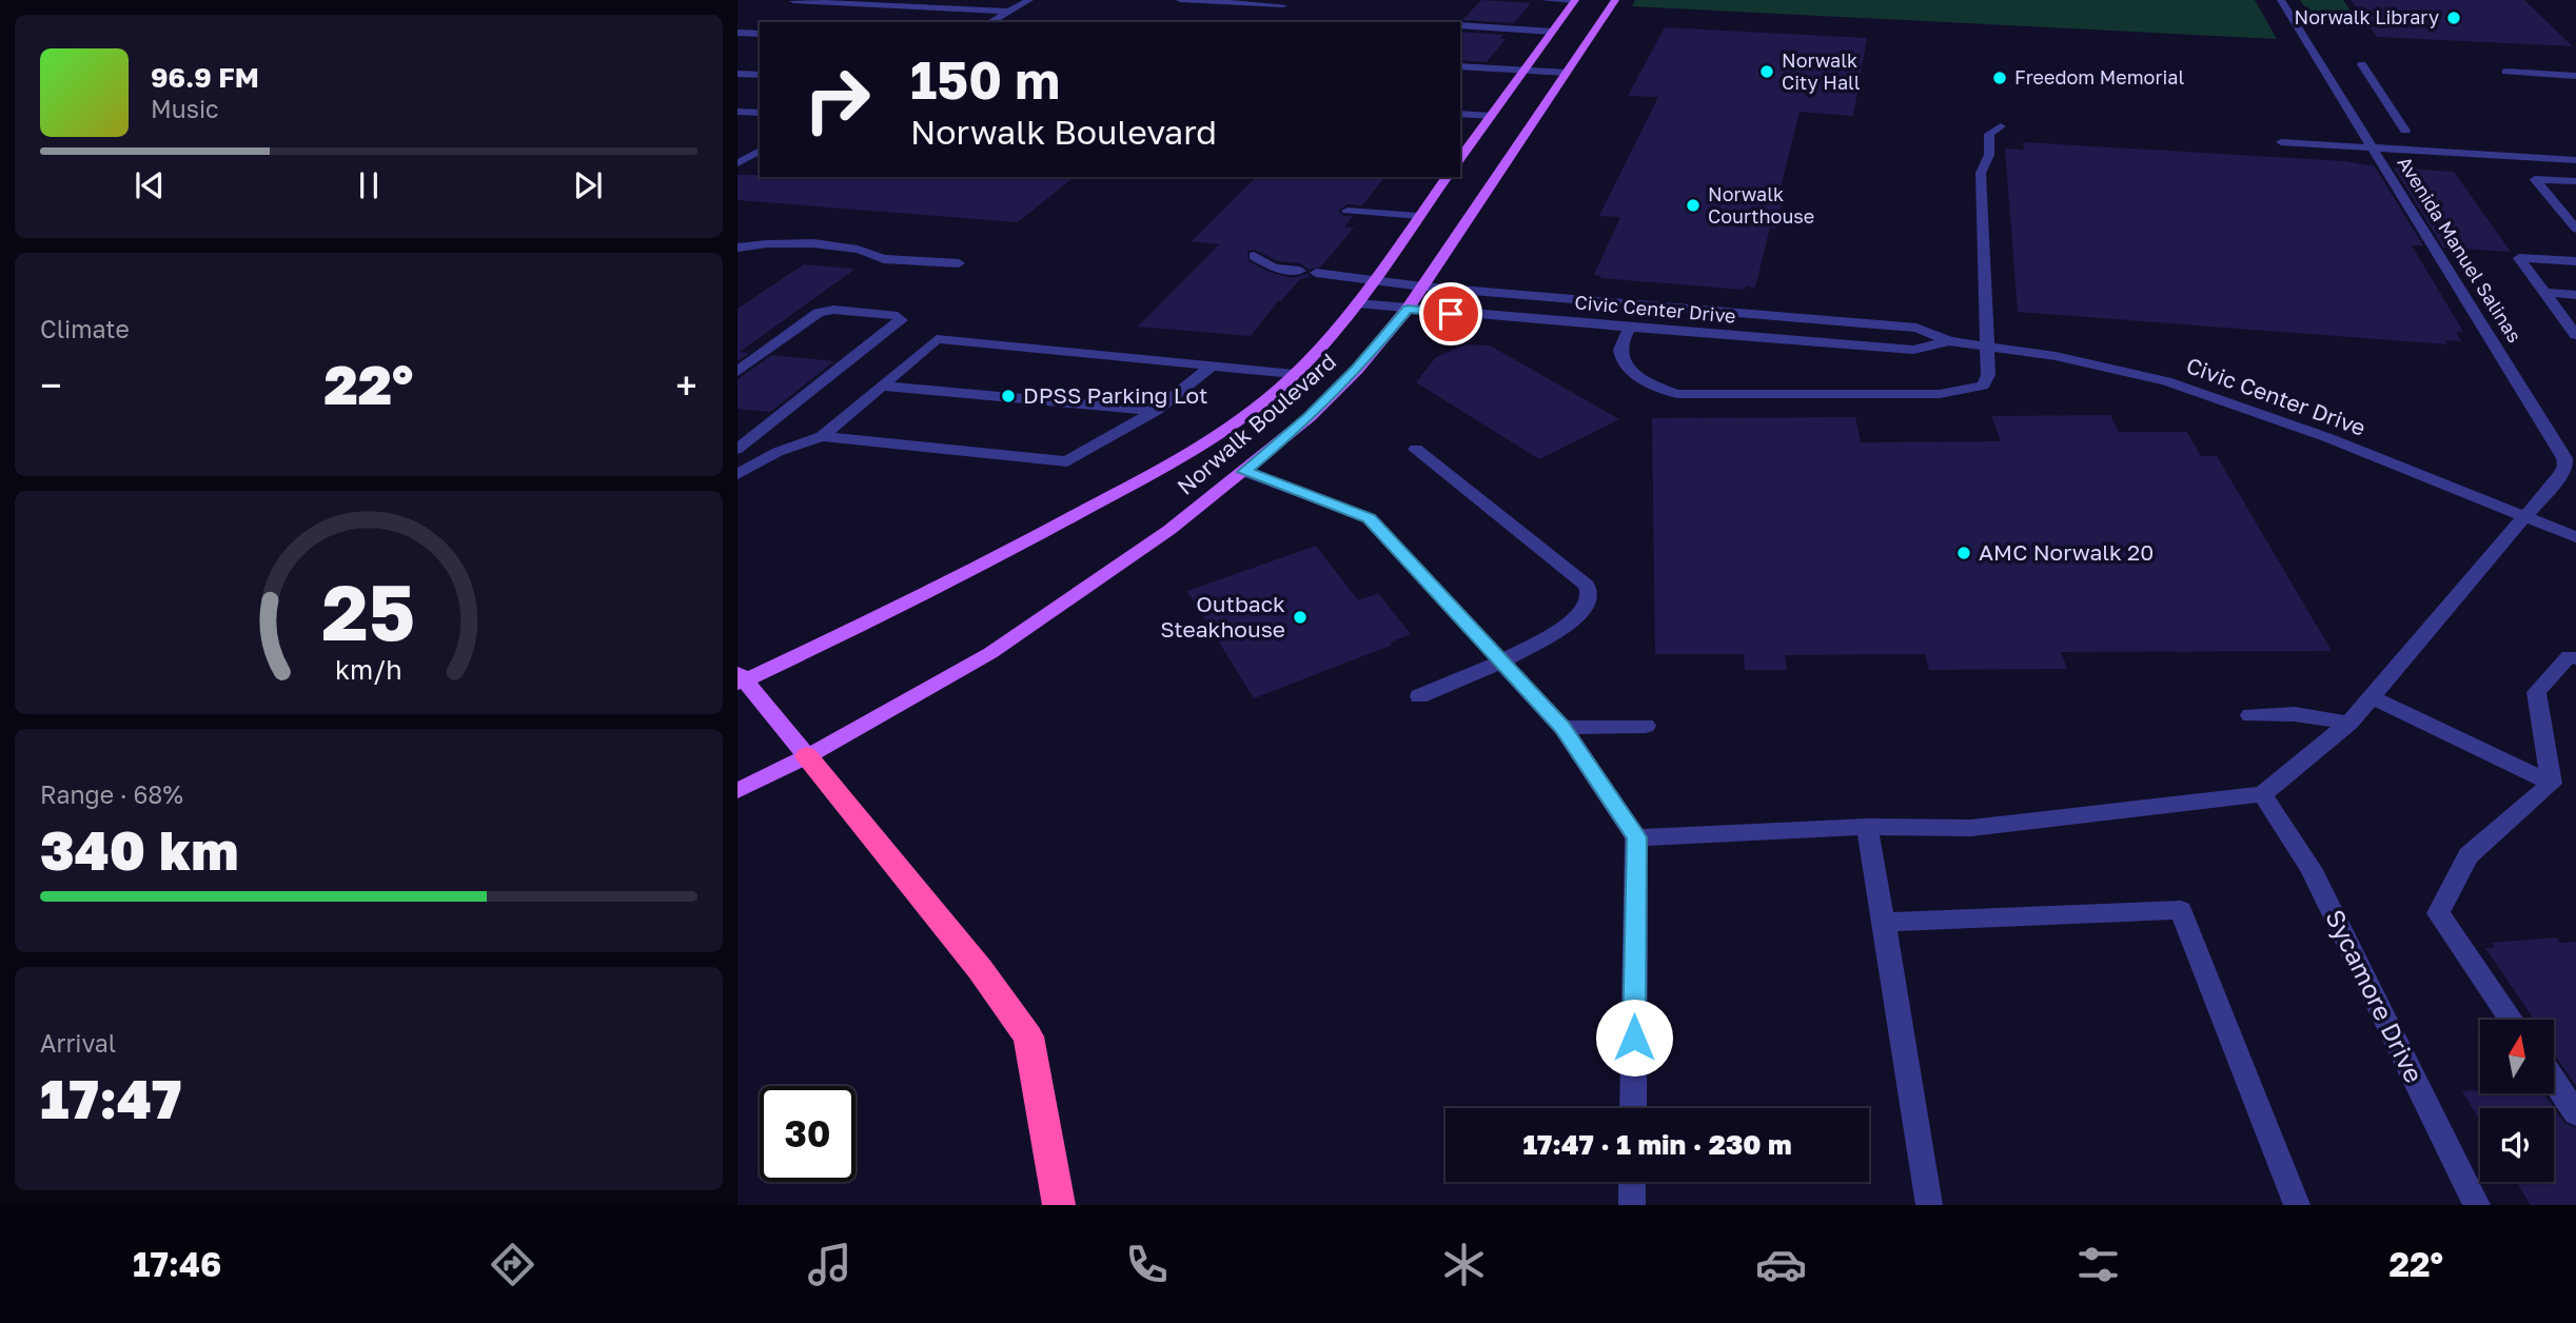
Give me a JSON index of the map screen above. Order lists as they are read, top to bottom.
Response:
{
  "streets": {
    "main road": ["Norwalk Boulevard"],
    "street": ["Avenida Manuel Salinas", "Civic Center Drive", "Sycamore Drive"]
  },
  "crossings": [
    ["Avenida Manuel Salinas", "Civic Center Drive"],
    ["Avenida Manuel Salinas", "Sycamore Drive"],
    ["Civic Center Drive", "Norwalk Boulevard"]
  ],
  "places": [
    "Norwalk Library",
    "Norwalk City Hall",
    "Freedom Memorial",
    "Norwalk Courthouse",
    "DPSS Parking Lot",
    "AMC Norwalk 20",
    "Outback Steakhouse"
  ],
  "north": "top",
  "page": {
    "turn": ["150 m", "Norwalk Boulevard"],
    "song": ["96.9 FM", "Music"],
    "tile": [
      "Climate",
      ["Range · 68%", "340 km"],
      ["Arrival", "17:47"]
    ],
    "heat": ["−", "22°", "+"],
    "limit": "30",
    "trip": "17:47 · 1 min · 230 m",
    "tabs": ["17:46", "22°"],
    "gauge": ["25", "km/h"]
  }
}
